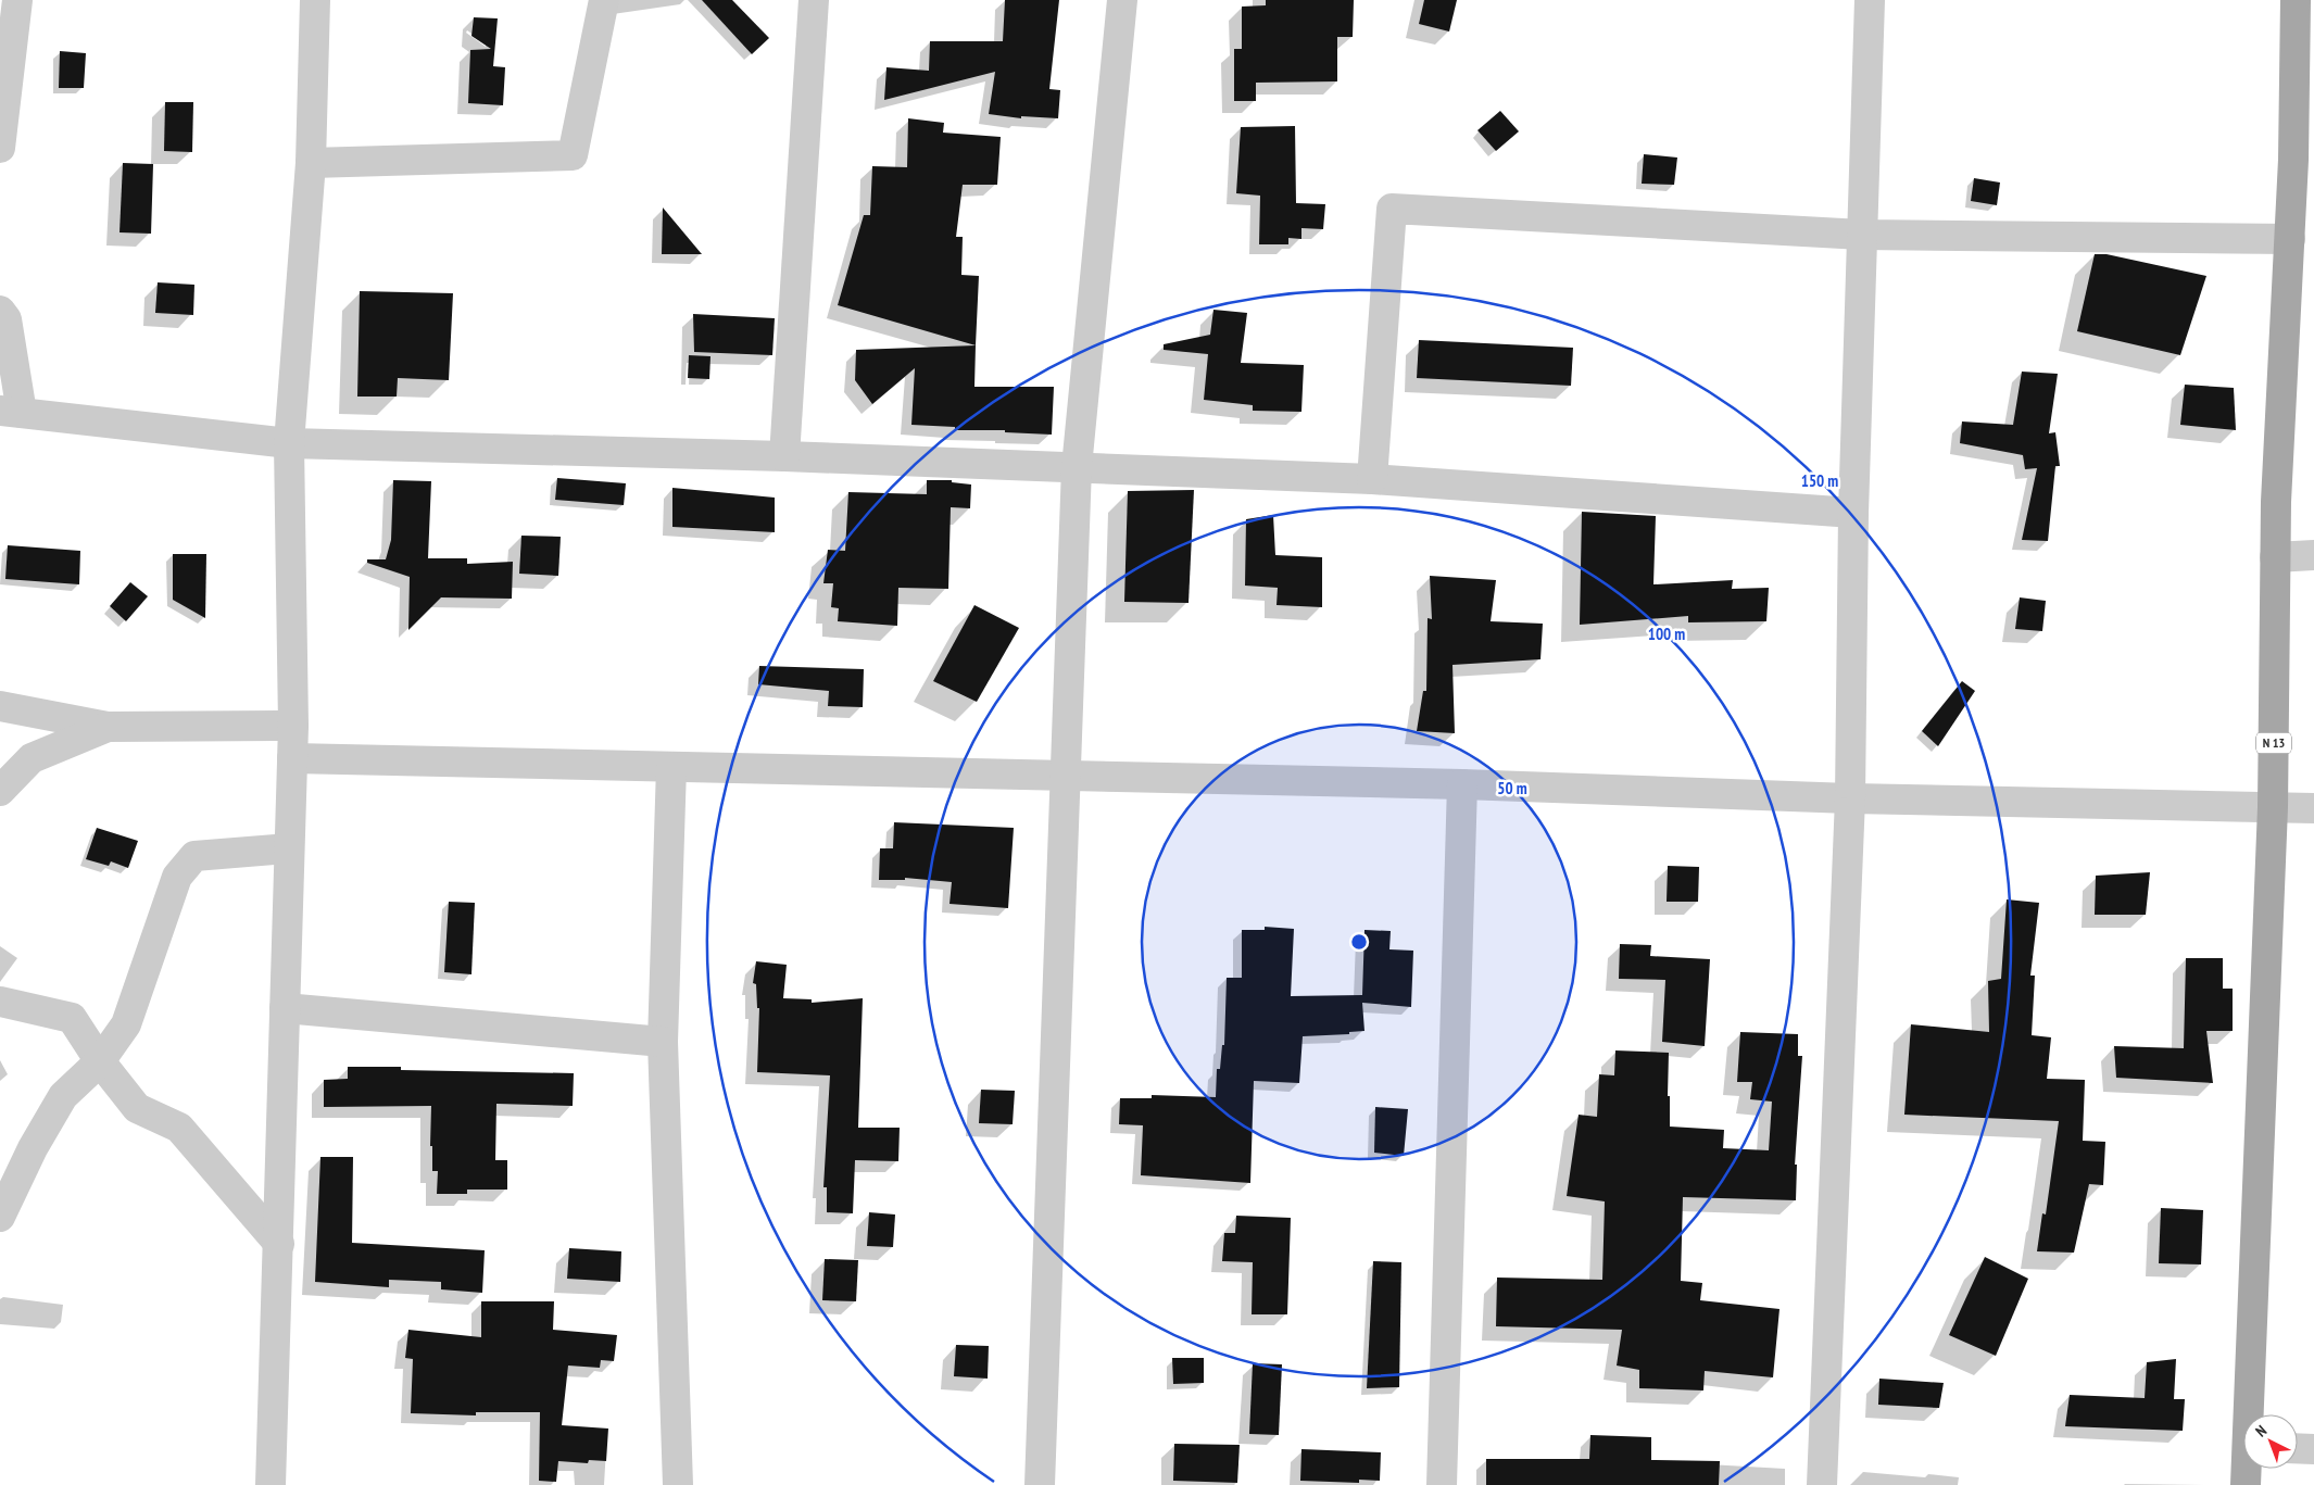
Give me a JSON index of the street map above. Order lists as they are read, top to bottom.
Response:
{
  "streets": {
    "main road": ["N 13"]
  },
  "north": "top left",
  "rings": ["150 m", "100 m", "50 m"]
}
